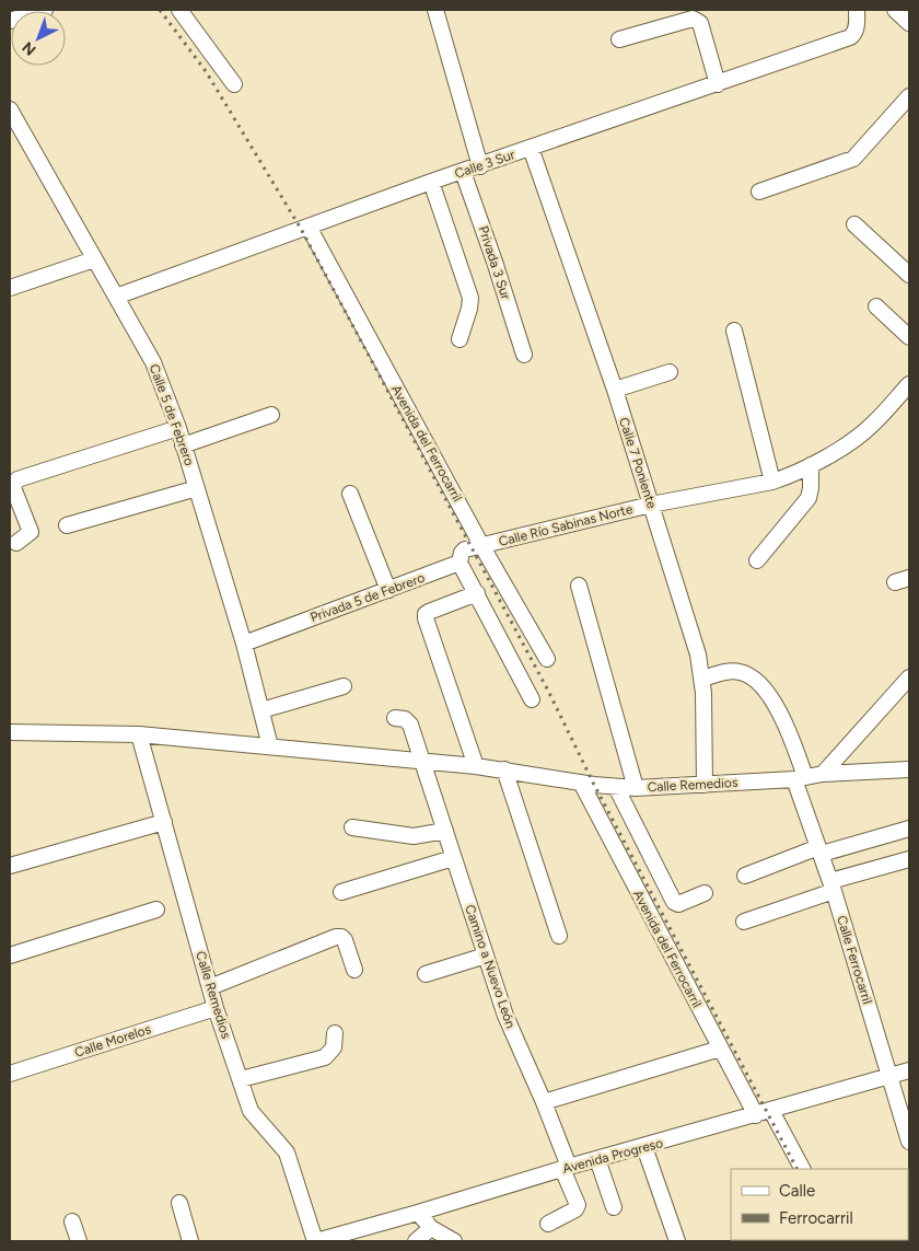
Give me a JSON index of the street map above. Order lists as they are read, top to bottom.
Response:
{
  "streets": {
    "street": [
      "Calle 3 Sur",
      "Privada 3 Sur",
      "Calle 5 de Febrero",
      "Avenida del Ferrocarril",
      "Calle 7 Poniente",
      "Calle Río Sabinas Norte",
      "Privada 5 de Febrero",
      "Calle Remedios",
      "Calle Ferrocarril",
      "Camino a Nuevo León",
      "Calle Morelos",
      "Avenida Progreso"
    ]
  },
  "crossings": [
    ["Calle 3 Sur", "Privada 3 Sur"],
    ["Calle 3 Sur", "Calle 5 de Febrero"],
    ["Calle 3 Sur", "Avenida del Ferrocarril"],
    ["Calle 3 Sur", "Calle 7 Poniente"],
    ["Calle 5 de Febrero", "Privada 5 de Febrero"],
    ["Calle 5 de Febrero", "Calle Remedios"],
    ["Avenida del Ferrocarril", "Calle Río Sabinas Norte"],
    ["Avenida del Ferrocarril", "Privada 5 de Febrero"],
    ["Avenida del Ferrocarril", "Calle Remedios"],
    ["Avenida del Ferrocarril", "Avenida Progreso"],
    ["Calle 7 Poniente", "Calle Río Sabinas Norte"],
    ["Calle 7 Poniente", "Calle Remedios"],
    ["Calle 7 Poniente", "Calle Ferrocarril"],
    ["Calle Río Sabinas Norte", "Privada 5 de Febrero"],
    ["Calle Remedios", "Calle Ferrocarril"],
    ["Calle Remedios", "Camino a Nuevo León"],
    ["Calle Remedios", "Calle Morelos"],
    ["Calle Remedios", "Avenida Progreso"],
    ["Calle Ferrocarril", "Avenida Progreso"],
    ["Camino a Nuevo León", "Avenida Progreso"]
  ],
  "legend": ["Calle", "Ferrocarril"],
  "north": "bottom left"
}
